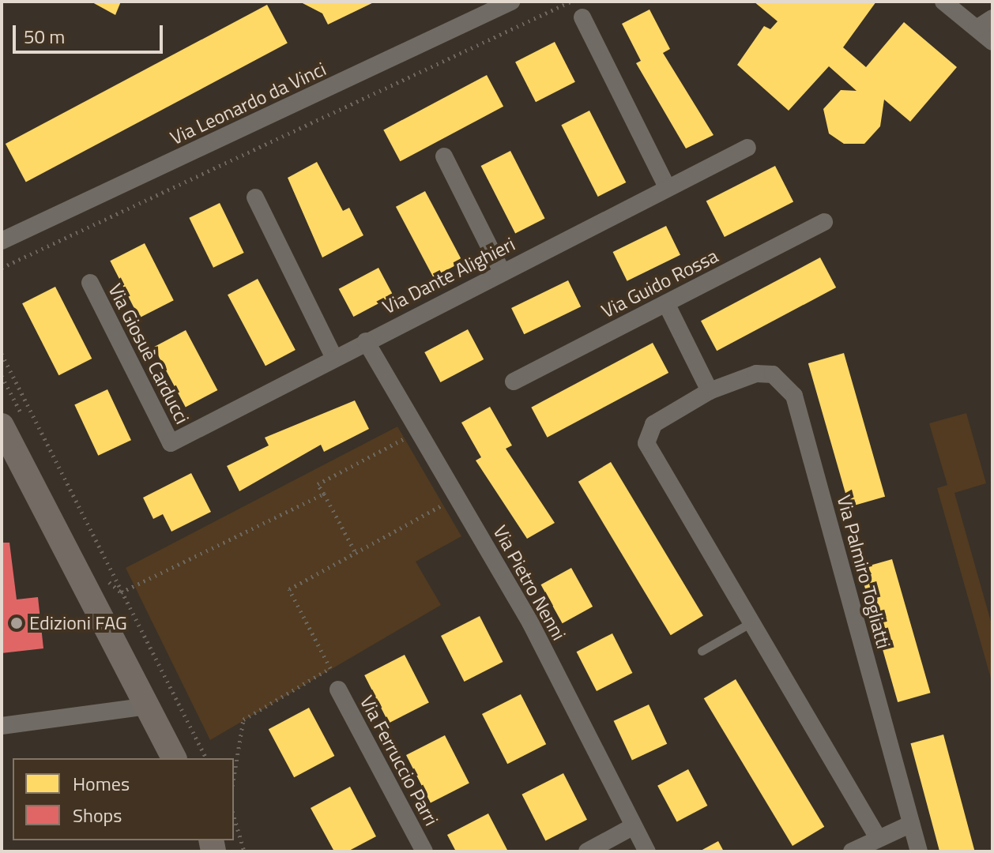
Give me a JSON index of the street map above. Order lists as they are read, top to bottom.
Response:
{
  "streets": {
    "street": [
      "Via Leonardo da Vinci",
      "Via Dante Alighieri",
      "Via Guido Rossa",
      "Via Giosuè Carducci",
      "Via Palmiro Togliatti",
      "Via Pietro Nenni",
      "Via Ferruccio Parri"
    ]
  },
  "crossings": [
    ["Via Dante Alighieri", "Via Giosuè Carducci"],
    ["Via Dante Alighieri", "Via Pietro Nenni"]
  ],
  "places": ["Edizioni FAG"],
  "legend": ["Homes", "Shops"],
  "scale_bar": "50 m"
}
